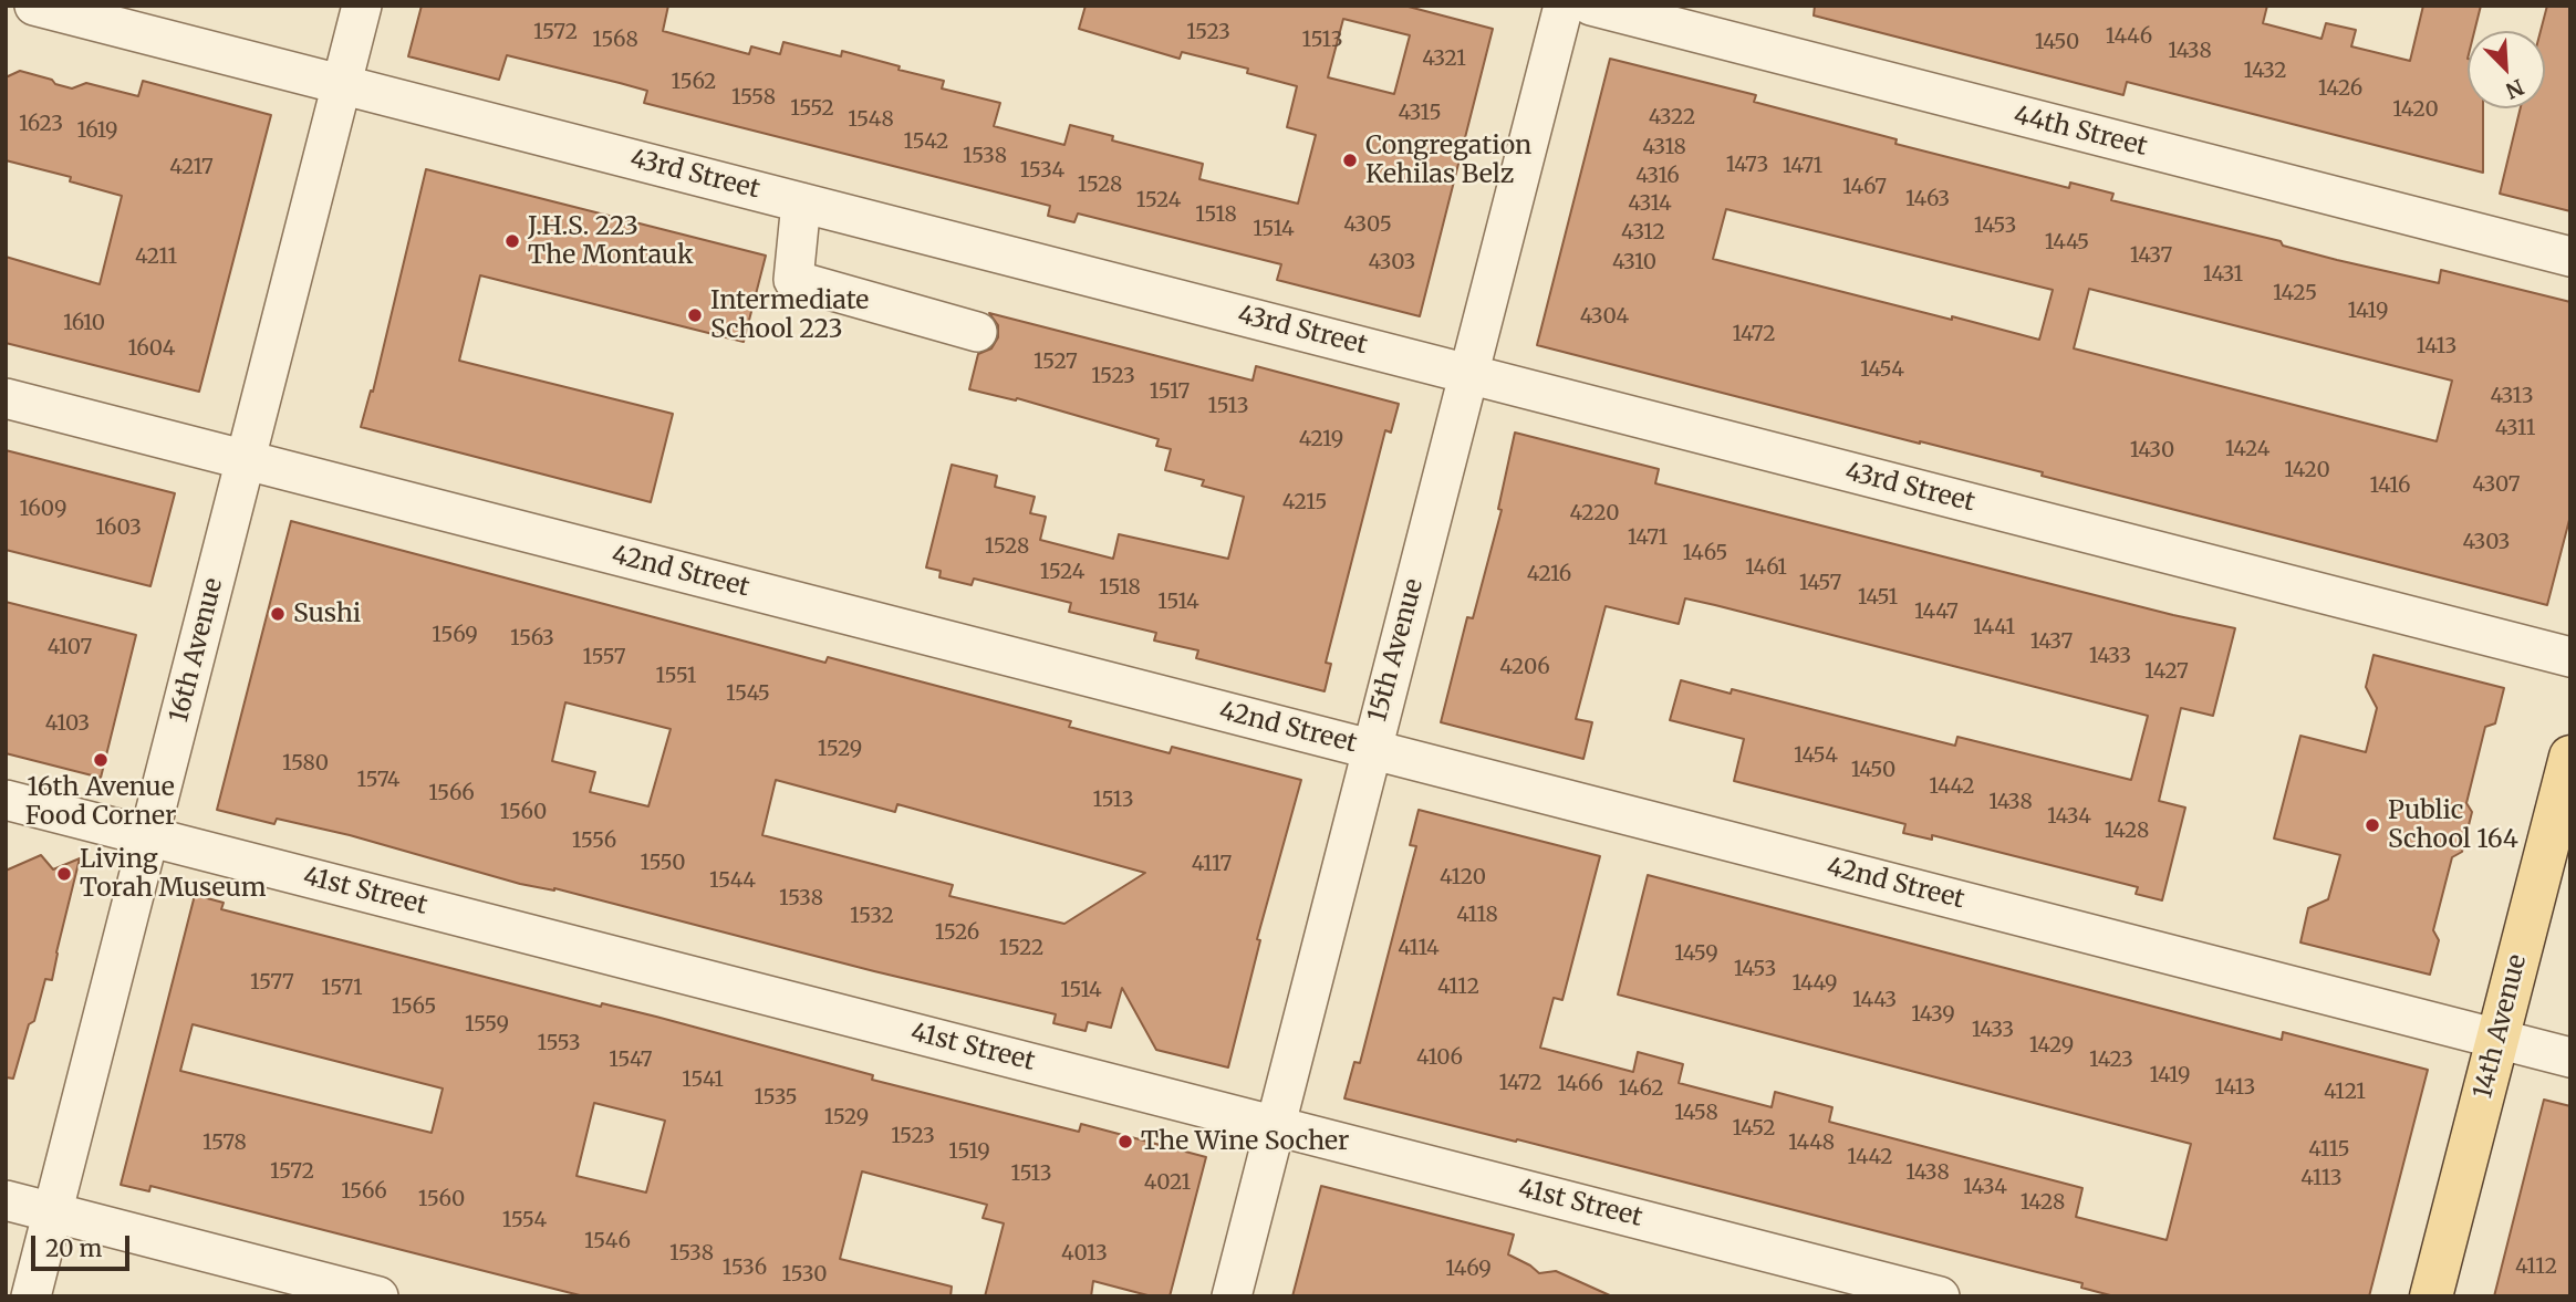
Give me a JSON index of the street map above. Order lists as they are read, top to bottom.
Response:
{
  "streets": {
    "main road": ["14th Avenue"],
    "street": [
      "44th Street",
      "43rd Street",
      "42nd Street",
      "16th Avenue",
      "15th Avenue",
      "41st Street"
    ]
  },
  "crossings": [
    ["43rd Street", "16th Avenue"],
    ["43rd Street", "15th Avenue"],
    ["42nd Street", "16th Avenue"],
    ["42nd Street", "15th Avenue"],
    ["42nd Street", "14th Avenue"],
    ["16th Avenue", "41st Street"],
    ["15th Avenue", "41st Street"]
  ],
  "places": [
    "Congregation Kehilas Belz",
    "J.H.S. 223 The Montauk",
    "Intermediate School 223",
    "Sushi",
    "16th Avenue Food Corner",
    "Public School 164",
    "Living Torah Museum",
    "The Wine Socher"
  ],
  "house_numbers": [
    "1572",
    "1523",
    "1446",
    "1568",
    "1513",
    "1450",
    "1438",
    "4321",
    "1432",
    "1562",
    "1426",
    "1558",
    "1552",
    "1420",
    "4315",
    "4322",
    "1548",
    "1623",
    "1619",
    "1542",
    "4318",
    "1538",
    "1473",
    "1471",
    "4217",
    "1534",
    "4316",
    "1528",
    "1467",
    "1463",
    "1524",
    "4314",
    "1518",
    "4305",
    "1453",
    "1514",
    "4312",
    "1445",
    "1437",
    "4211",
    "4303",
    "4310",
    "1431",
    "1425",
    "1419",
    "4304",
    "1610",
    "1472",
    "1413",
    "1604",
    "1527",
    "1454",
    "1523",
    "1517",
    "4313",
    "1513",
    "4311",
    "4219",
    "1424",
    "1430",
    "1420",
    "4307",
    "1416",
    "4215",
    "1609",
    "4220",
    "1603",
    "1471",
    "4303",
    "1528",
    "1465",
    "1461",
    "1524",
    "4216",
    "1457",
    "1518",
    "1451",
    "1514",
    "1447",
    "1441",
    "1569",
    "1563",
    "1437",
    "4107",
    "1433",
    "1557",
    "4206",
    "1427",
    "1551",
    "1545",
    "4103",
    "1529",
    "1454",
    "1580",
    "1450",
    "1574",
    "1442",
    "1566",
    "1513",
    "1438",
    "1560",
    "1434",
    "1428",
    "1556",
    "1550",
    "4117",
    "4120",
    "1544",
    "1538",
    "4118",
    "1532",
    "1526",
    "1522",
    "4114",
    "1459",
    "1453",
    "1577",
    "1449",
    "4112",
    "1571",
    "1514",
    "1443",
    "1565",
    "1439",
    "1559",
    "1433",
    "1553",
    "1429",
    "4106",
    "1547",
    "1423",
    "1419",
    "1541",
    "1472",
    "1466",
    "1413",
    "1462",
    "4121",
    "1535",
    "1458",
    "1529",
    "1452",
    "1523",
    "1578",
    "1448",
    "4115",
    "1519",
    "1442",
    "1572",
    "1438",
    "1513",
    "4113",
    "4021",
    "1434",
    "1566",
    "1560",
    "1428",
    "1554",
    "1546",
    "1538",
    "4013",
    "4112",
    "1536",
    "1469",
    "1530"
  ],
  "scale_bar": "20 m",
  "north": "bottom right"
}
